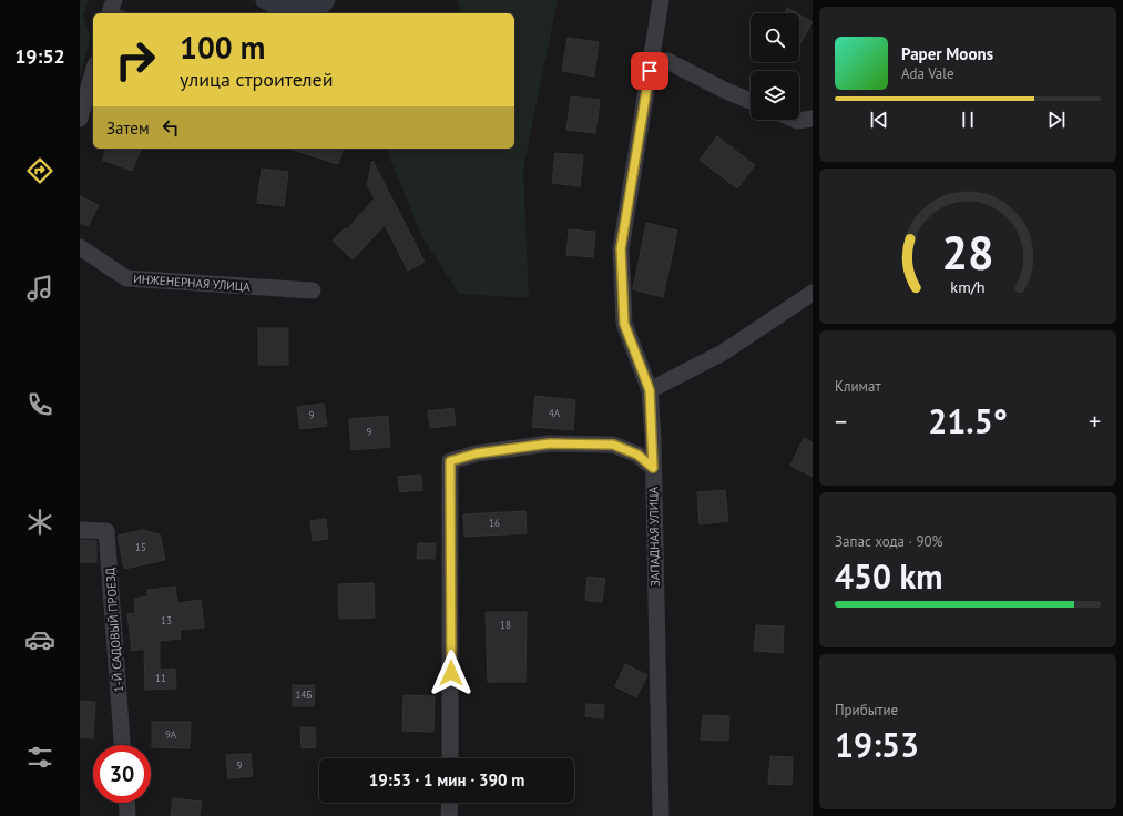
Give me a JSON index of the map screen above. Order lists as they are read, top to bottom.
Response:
{
  "streets": {
    "street": ["ИНЖЕНЕРНАЯ УЛИЦА", "ЗАПАДНАЯ УЛИЦА", "1-Й САДОВЫЙ ПРОЕЗД"]
  },
  "house_numbers": [
    "4А",
    "9",
    "9",
    "16",
    "15",
    "13",
    "18",
    "11",
    "14Б",
    "9А",
    "9"
  ],
  "page": {
    "tabs": "19:52",
    "turn": ["100 m", "улица строителей"],
    "song": ["Paper Moons", "Ada Vale"],
    "then": "Затем",
    "tile": [
      "Климат",
      ["Запас хода · 90%", "450 km"],
      ["Прибытие", "19:53"]
    ],
    "heat": ["−", "21.5°", "+"],
    "limit": "30",
    "trip": "19:53 · 1 мин · 390 m",
    "gauge": ["28", "km/h"]
  }
}
